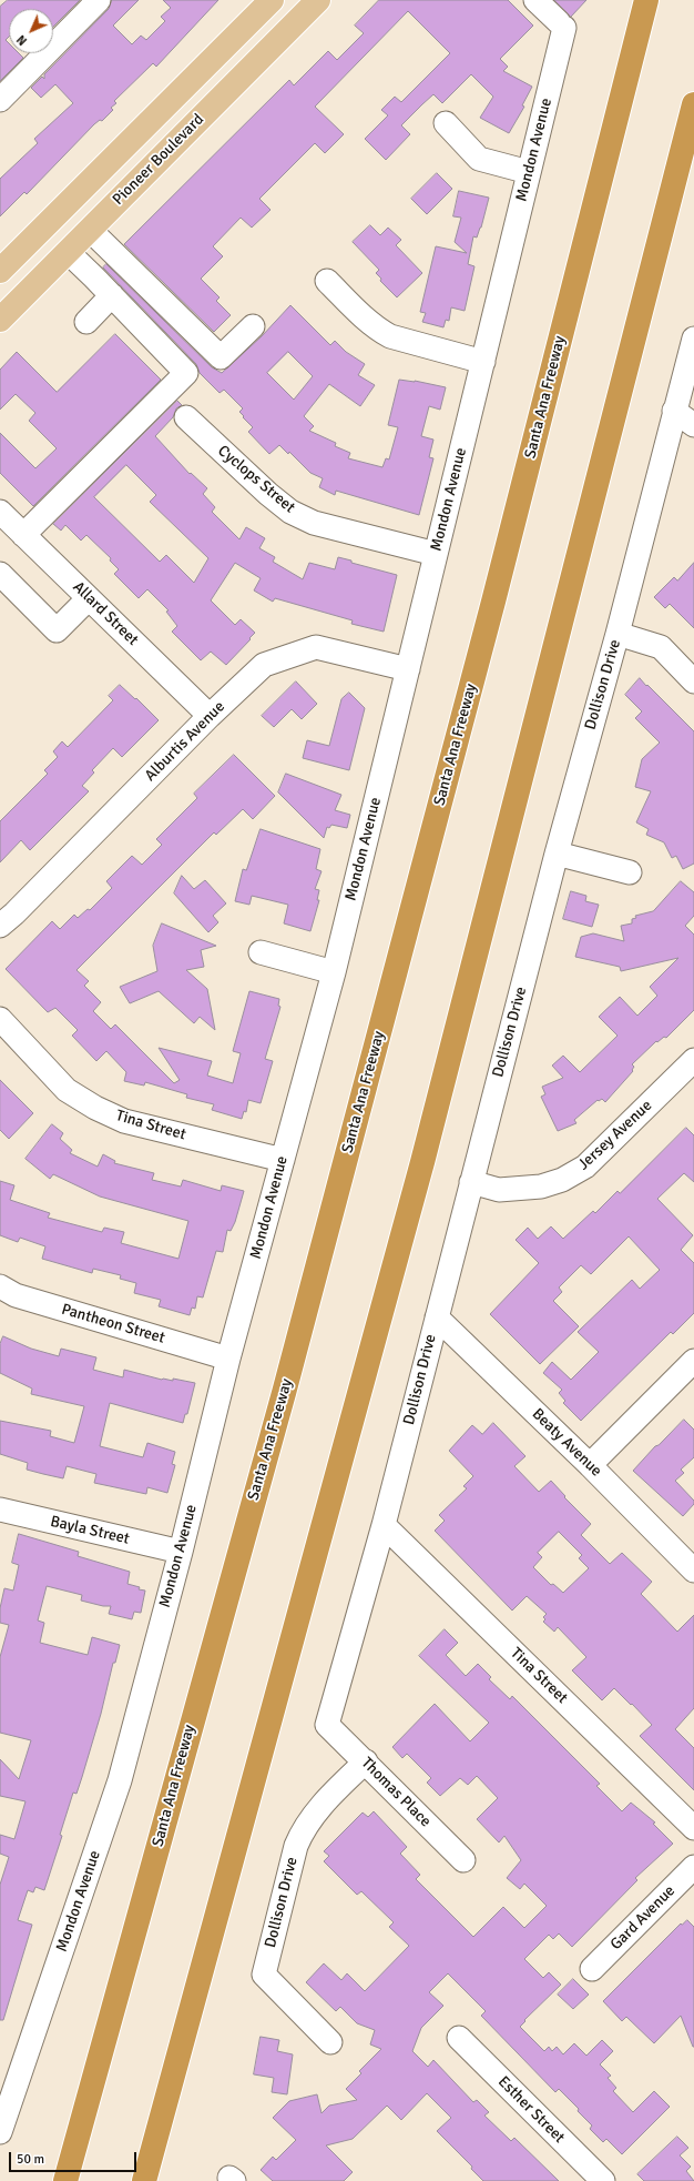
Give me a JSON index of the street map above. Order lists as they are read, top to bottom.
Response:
{
  "streets": {
    "highway": ["Santa Ana Freeway"],
    "main road": ["Pioneer Boulevard"],
    "street": [
      "Mondon Avenue",
      "Cyclops Street",
      "Allard Street",
      "Dollison Drive",
      "Alburtis Avenue",
      "Tina Street",
      "Jersey Avenue",
      "Pantheon Street",
      "Beaty Avenue",
      "Bayla Street",
      "Thomas Place",
      "Gard Avenue",
      "Esther Street"
    ]
  },
  "crossings": [
    ["Mondon Avenue", "Cyclops Street"],
    ["Mondon Avenue", "Alburtis Avenue"],
    ["Mondon Avenue", "Tina Street"],
    ["Mondon Avenue", "Pantheon Street"],
    ["Mondon Avenue", "Bayla Street"],
    ["Allard Street", "Alburtis Avenue"],
    ["Dollison Drive", "Tina Street"],
    ["Dollison Drive", "Jersey Avenue"],
    ["Dollison Drive", "Beaty Avenue"],
    ["Dollison Drive", "Thomas Place"]
  ],
  "scale_bar": "50 m",
  "north": "bottom left"
}
